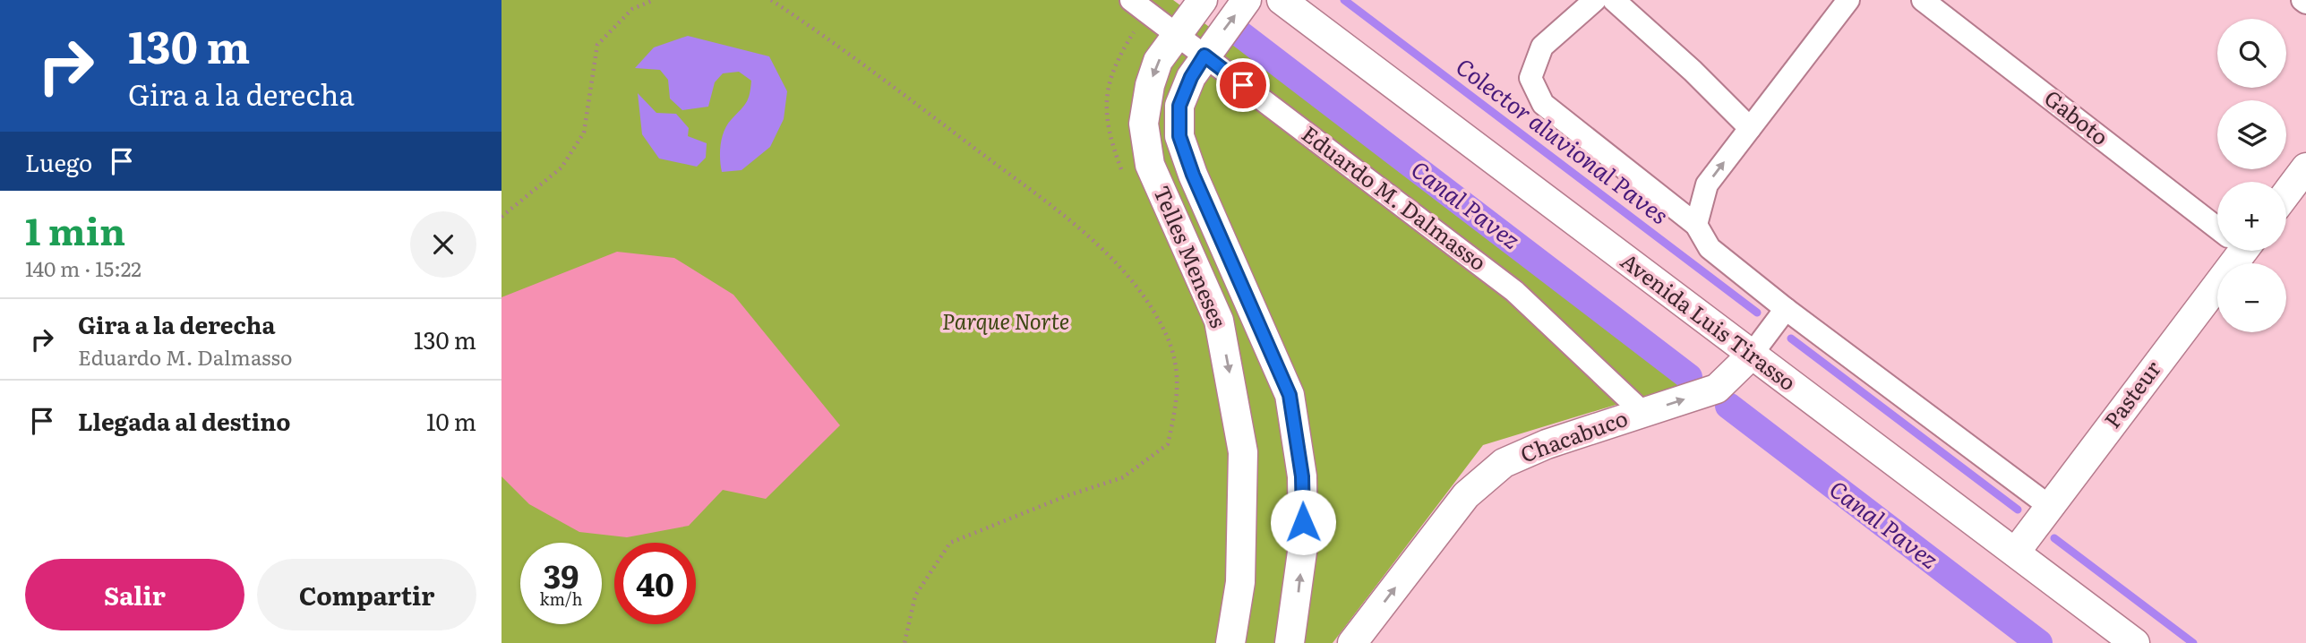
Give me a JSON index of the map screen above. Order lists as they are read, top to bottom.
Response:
{
  "streets": {
    "street": [
      "Gaboto",
      "Eduardo M. Dalmasso",
      "Telles Meneses",
      "Avenida Luis Tirasso",
      "Pasteur",
      "Chacabuco"
    ]
  },
  "crossings": [
    ["Eduardo M. Dalmasso", "Telles Meneses"],
    ["Eduardo M. Dalmasso", "Chacabuco"],
    ["Avenida Luis Tirasso", "Pasteur"],
    ["Avenida Luis Tirasso", "Chacabuco"]
  ],
  "one_way": ["Chacabuco"],
  "water": ["Colector aluvional Paves", "Canal Pavez"],
  "parks": ["Parque Norte"],
  "page": {
    "turn": ["130 m", "Gira a la derecha"],
    "map_buttons": ["+", "−"],
    "then": "Luego",
    "heading": ["1 min", "140 m · 15:22"],
    "list": [
      {
        "name": "Gira a la derecha",
        "note": "Eduardo M. Dalmasso",
        "value": "130 m"
      },
      {
        "name": "Llegada al destino",
        "value": "10 m"
      }
    ],
    "speed": "39 km/h",
    "limit": "40",
    "buttons": ["Salir", "Compartir"]
  }
}
